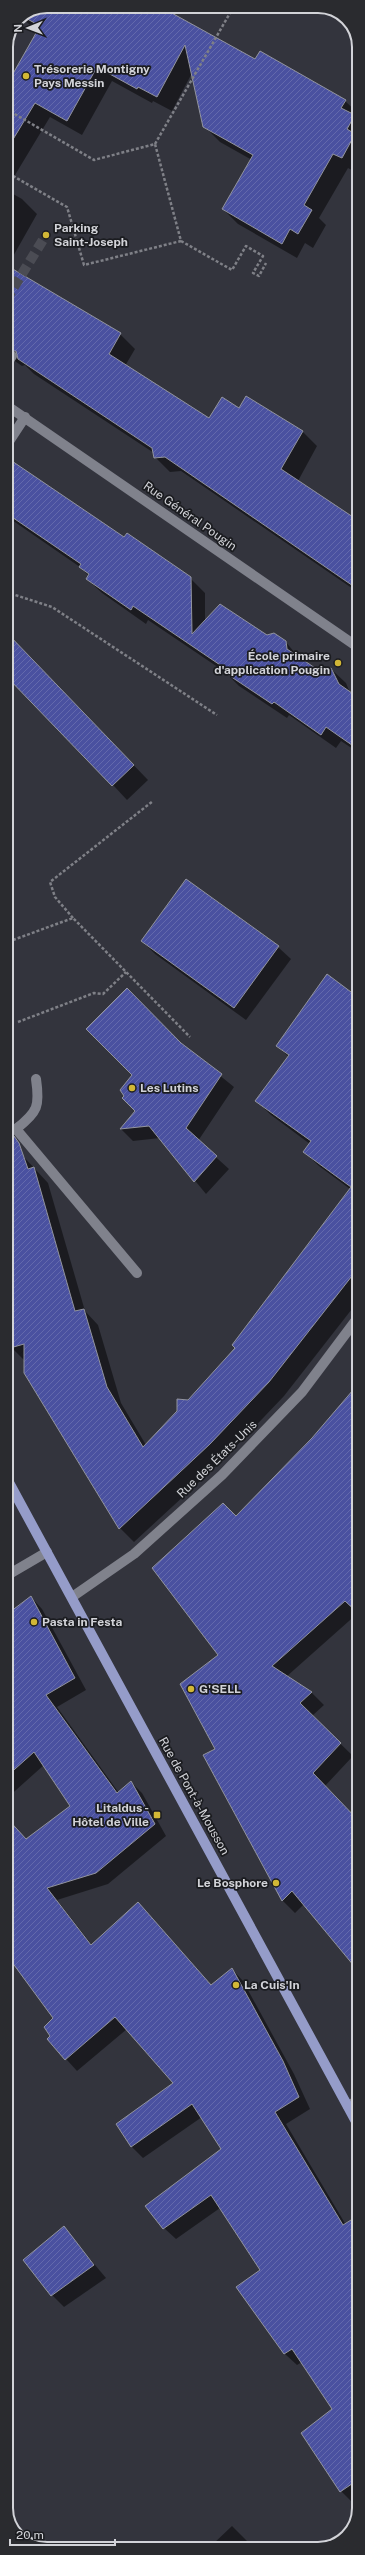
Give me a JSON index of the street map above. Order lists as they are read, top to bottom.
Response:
{
  "streets": {
    "main road": ["Rue de Pont-à-Mousson"],
    "street": ["Rue Général Pougin", "Rue des États-Unis"]
  },
  "crossings": [
    ["Rue des États-Unis", "Rue de Pont-à-Mousson"]
  ],
  "places": {
    "other": [
      "Trésorerie Montigny Pays Messin",
      "Parking Saint-Joseph",
      "École primaire d'application Pougin",
      "Les Lutins",
      "Pasta in Festa",
      "G'SELL",
      "Le Bosphore",
      "La Cuis'In"
    ],
    "transit": ["Litaldus - Hôtel de Ville"]
  },
  "scale_bar": "20 m",
  "north": "left"
}
